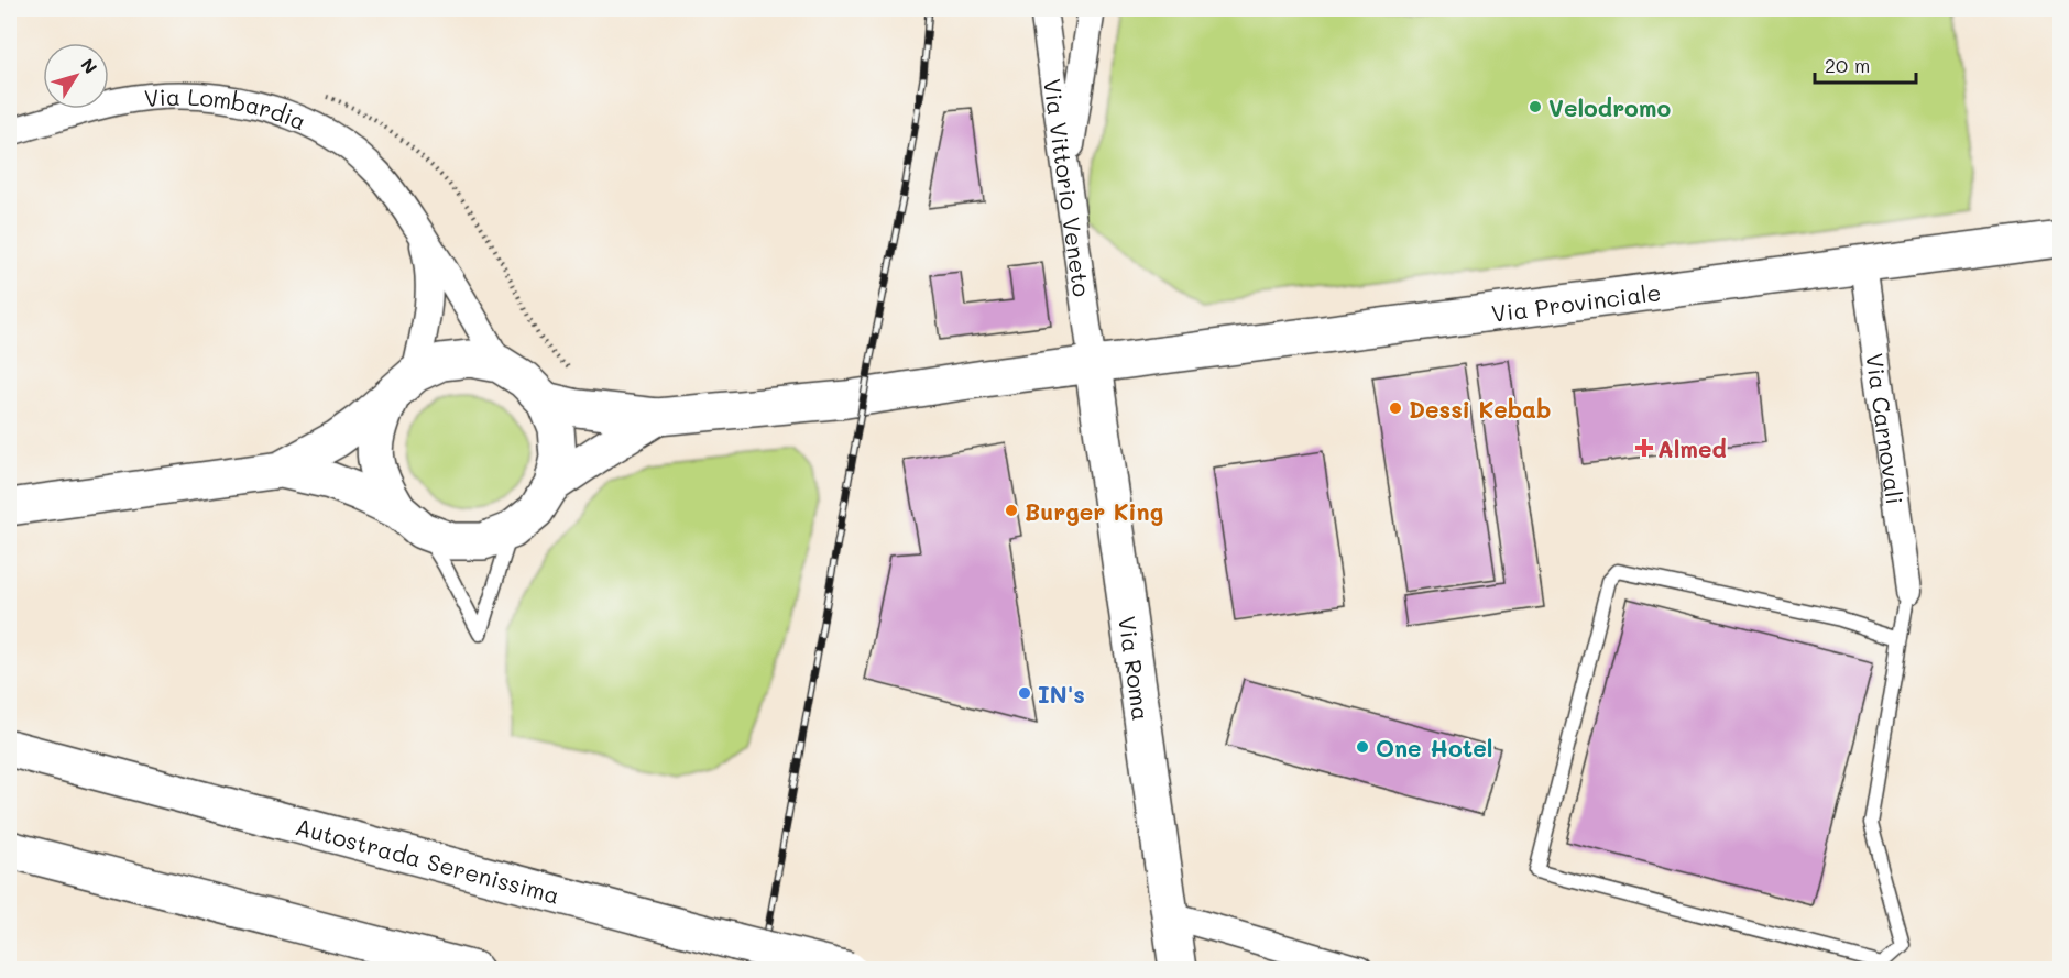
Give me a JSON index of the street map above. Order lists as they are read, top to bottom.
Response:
{
  "streets": {
    "main road": ["Via Provinciale", "Via Roma", "Autostrada Serenissima"],
    "street": ["Via Lombardia", "Via Vittorio Veneto", "Via Carnovali"]
  },
  "crossings": [
    ["Via Vittorio Veneto", "Via Provinciale"],
    ["Via Vittorio Veneto", "Via Roma"],
    ["Via Provinciale", "Via Carnovali"],
    ["Via Provinciale", "Via Roma"]
  ],
  "places": {
    "other": [
      "Velodromo",
      "Dessi Kebab",
      "Burger King",
      "IN's",
      "One Hotel"
    ],
    "health": ["Almed"]
  },
  "scale_bar": "20 m",
  "north": "top right"
}
